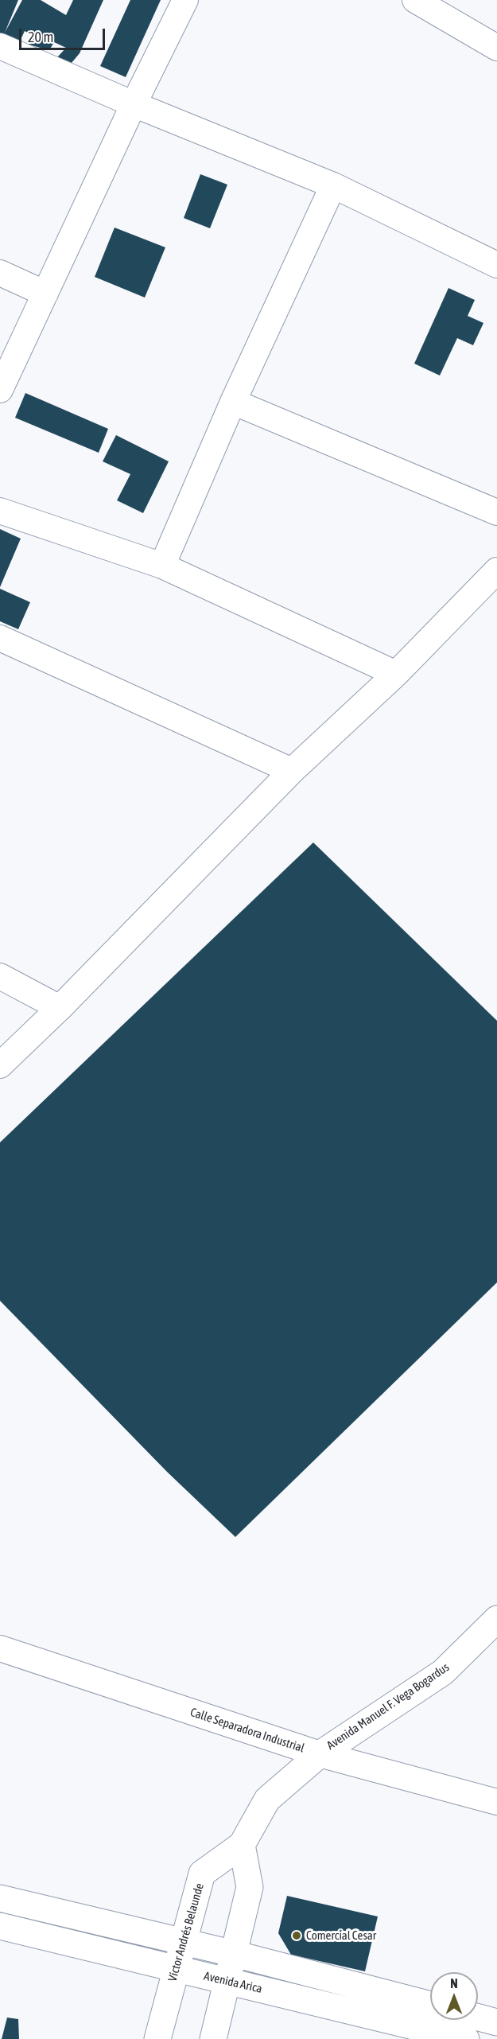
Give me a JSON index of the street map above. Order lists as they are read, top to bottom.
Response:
{
  "streets": {
    "street": [
      "Avenida Manuel F. Vega Bogardus",
      "Calle Separadora Industrial",
      "Víctor Andrés Belaunde",
      "Avenida Arica"
    ]
  },
  "crossings": [
    ["Avenida Manuel F. Vega Bogardus", "Calle Separadora Industrial"],
    ["Avenida Manuel F. Vega Bogardus", "Víctor Andrés Belaunde"],
    ["Calle Separadora Industrial", "Víctor Andrés Belaunde"],
    ["Víctor Andrés Belaunde", "Avenida Arica"]
  ],
  "places": ["Comercial Cesar"],
  "scale_bar": "20 m",
  "north": "top"
}
